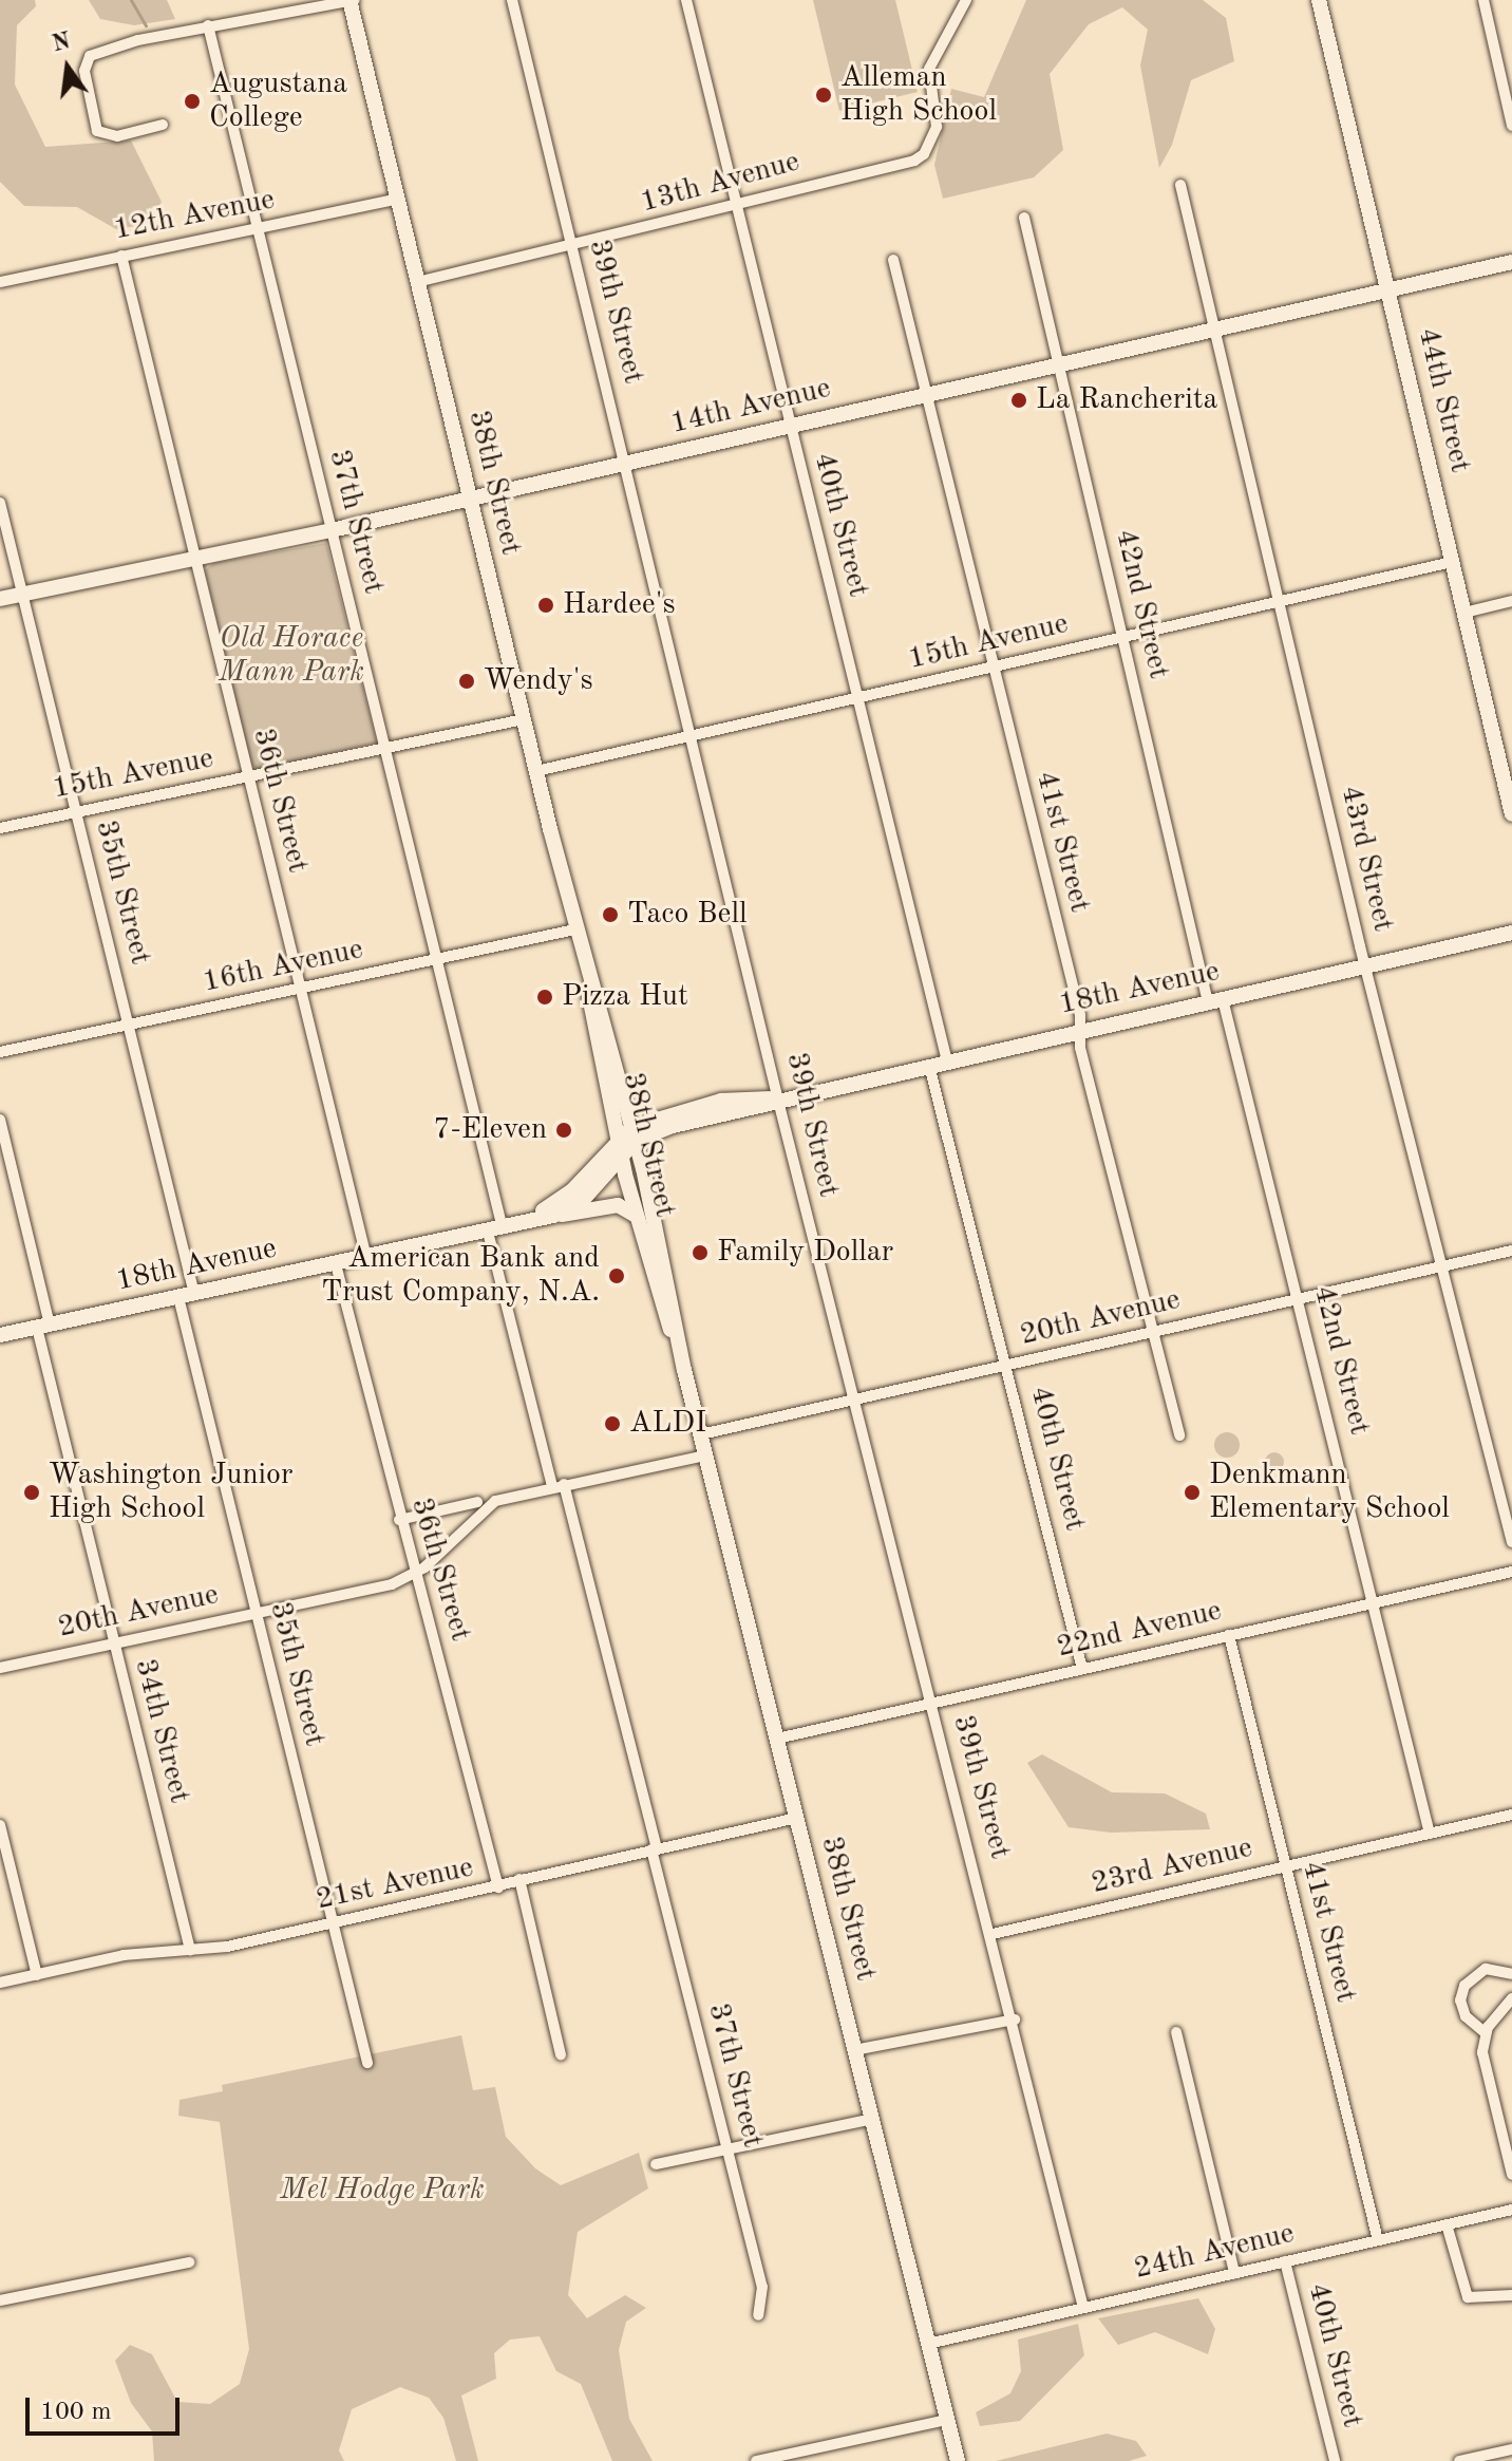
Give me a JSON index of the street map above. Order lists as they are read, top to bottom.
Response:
{
  "streets": {
    "street": [
      "13th Avenue",
      "12th Avenue",
      "39th Street",
      "44th Street",
      "14th Avenue",
      "38th Street",
      "37th Street",
      "40th Street",
      "42nd Street",
      "15th Avenue",
      "36th Street",
      "41st Street",
      "43rd Street",
      "35th Street",
      "16th Avenue",
      "18th Avenue",
      "20th Avenue",
      "22nd Avenue",
      "34th Street",
      "23rd Avenue",
      "21st Avenue",
      "24th Avenue"
    ]
  },
  "crossings": [
    ["13th Avenue", "39th Street"],
    ["13th Avenue", "38th Street"],
    ["13th Avenue", "40th Street"],
    ["12th Avenue", "38th Street"],
    ["12th Avenue", "37th Street"],
    ["12th Avenue", "36th Street"],
    ["39th Street", "14th Avenue"],
    ["39th Street", "15th Avenue"],
    ["39th Street", "18th Avenue"],
    ["39th Street", "20th Avenue"],
    ["39th Street", "22nd Avenue"],
    ["39th Street", "23rd Avenue"],
    ["39th Street", "24th Avenue"],
    ["44th Street", "14th Avenue"],
    ["44th Street", "15th Avenue"],
    ["14th Avenue", "38th Street"],
    ["14th Avenue", "37th Street"],
    ["14th Avenue", "40th Street"],
    ["14th Avenue", "42nd Street"],
    ["14th Avenue", "36th Street"],
    ["14th Avenue", "41st Street"],
    ["14th Avenue", "43rd Street"],
    ["14th Avenue", "35th Street"],
    ["38th Street", "15th Avenue"],
    ["38th Street", "16th Avenue"],
    ["38th Street", "18th Avenue"],
    ["38th Street", "20th Avenue"],
    ["38th Street", "22nd Avenue"],
    ["38th Street", "21st Avenue"],
    ["38th Street", "24th Avenue"],
    ["37th Street", "15th Avenue"],
    ["37th Street", "16th Avenue"],
    ["37th Street", "18th Avenue"],
    ["37th Street", "20th Avenue"],
    ["37th Street", "21st Avenue"],
    ["40th Street", "15th Avenue"],
    ["40th Street", "18th Avenue"],
    ["40th Street", "20th Avenue"],
    ["40th Street", "22nd Avenue"],
    ["40th Street", "24th Avenue"],
    ["42nd Street", "15th Avenue"],
    ["42nd Street", "18th Avenue"],
    ["42nd Street", "20th Avenue"],
    ["42nd Street", "22nd Avenue"],
    ["42nd Street", "23rd Avenue"],
    ["15th Avenue", "36th Street"],
    ["15th Avenue", "41st Street"],
    ["15th Avenue", "43rd Street"],
    ["15th Avenue", "35th Street"],
    ["36th Street", "16th Avenue"],
    ["36th Street", "18th Avenue"],
    ["36th Street", "20th Avenue"],
    ["36th Street", "21st Avenue"],
    ["41st Street", "18th Avenue"],
    ["41st Street", "20th Avenue"],
    ["41st Street", "22nd Avenue"],
    ["41st Street", "23rd Avenue"],
    ["41st Street", "24th Avenue"],
    ["43rd Street", "18th Avenue"],
    ["43rd Street", "20th Avenue"],
    ["35th Street", "16th Avenue"],
    ["35th Street", "18th Avenue"],
    ["35th Street", "20th Avenue"],
    ["35th Street", "21st Avenue"],
    ["18th Avenue", "34th Street"],
    ["20th Avenue", "34th Street"],
    ["34th Street", "21st Avenue"]
  ],
  "parks": ["Old Horace Mann Park", "Mel Hodge Park"],
  "places": [
    "Alleman High School",
    "Augustana College",
    "La Rancherita",
    "Hardee's",
    "Wendy's",
    "Taco Bell",
    "Pizza Hut",
    "7-Eleven",
    "Family Dollar",
    "American Bank and Trust Company, N.A.",
    "ALDI",
    "Washington Junior High School",
    "Denkmann Elementary School"
  ],
  "scale_bar": "100 m",
  "north": "top"
}
